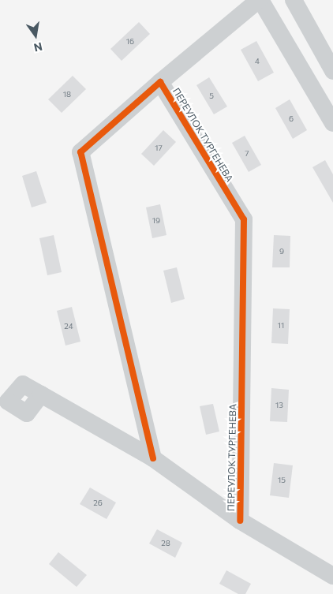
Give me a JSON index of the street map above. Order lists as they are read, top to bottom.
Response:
{
  "streets": {
    "street": ["ПЕРЕУЛОК ТУРГЕНЕВА"]
  },
  "house_numbers": [
    "16",
    "4",
    "18",
    "5",
    "6",
    "17",
    "7",
    "19",
    "9",
    "11",
    "24",
    "13",
    "15",
    "26",
    "28"
  ],
  "north": "bottom"
}
